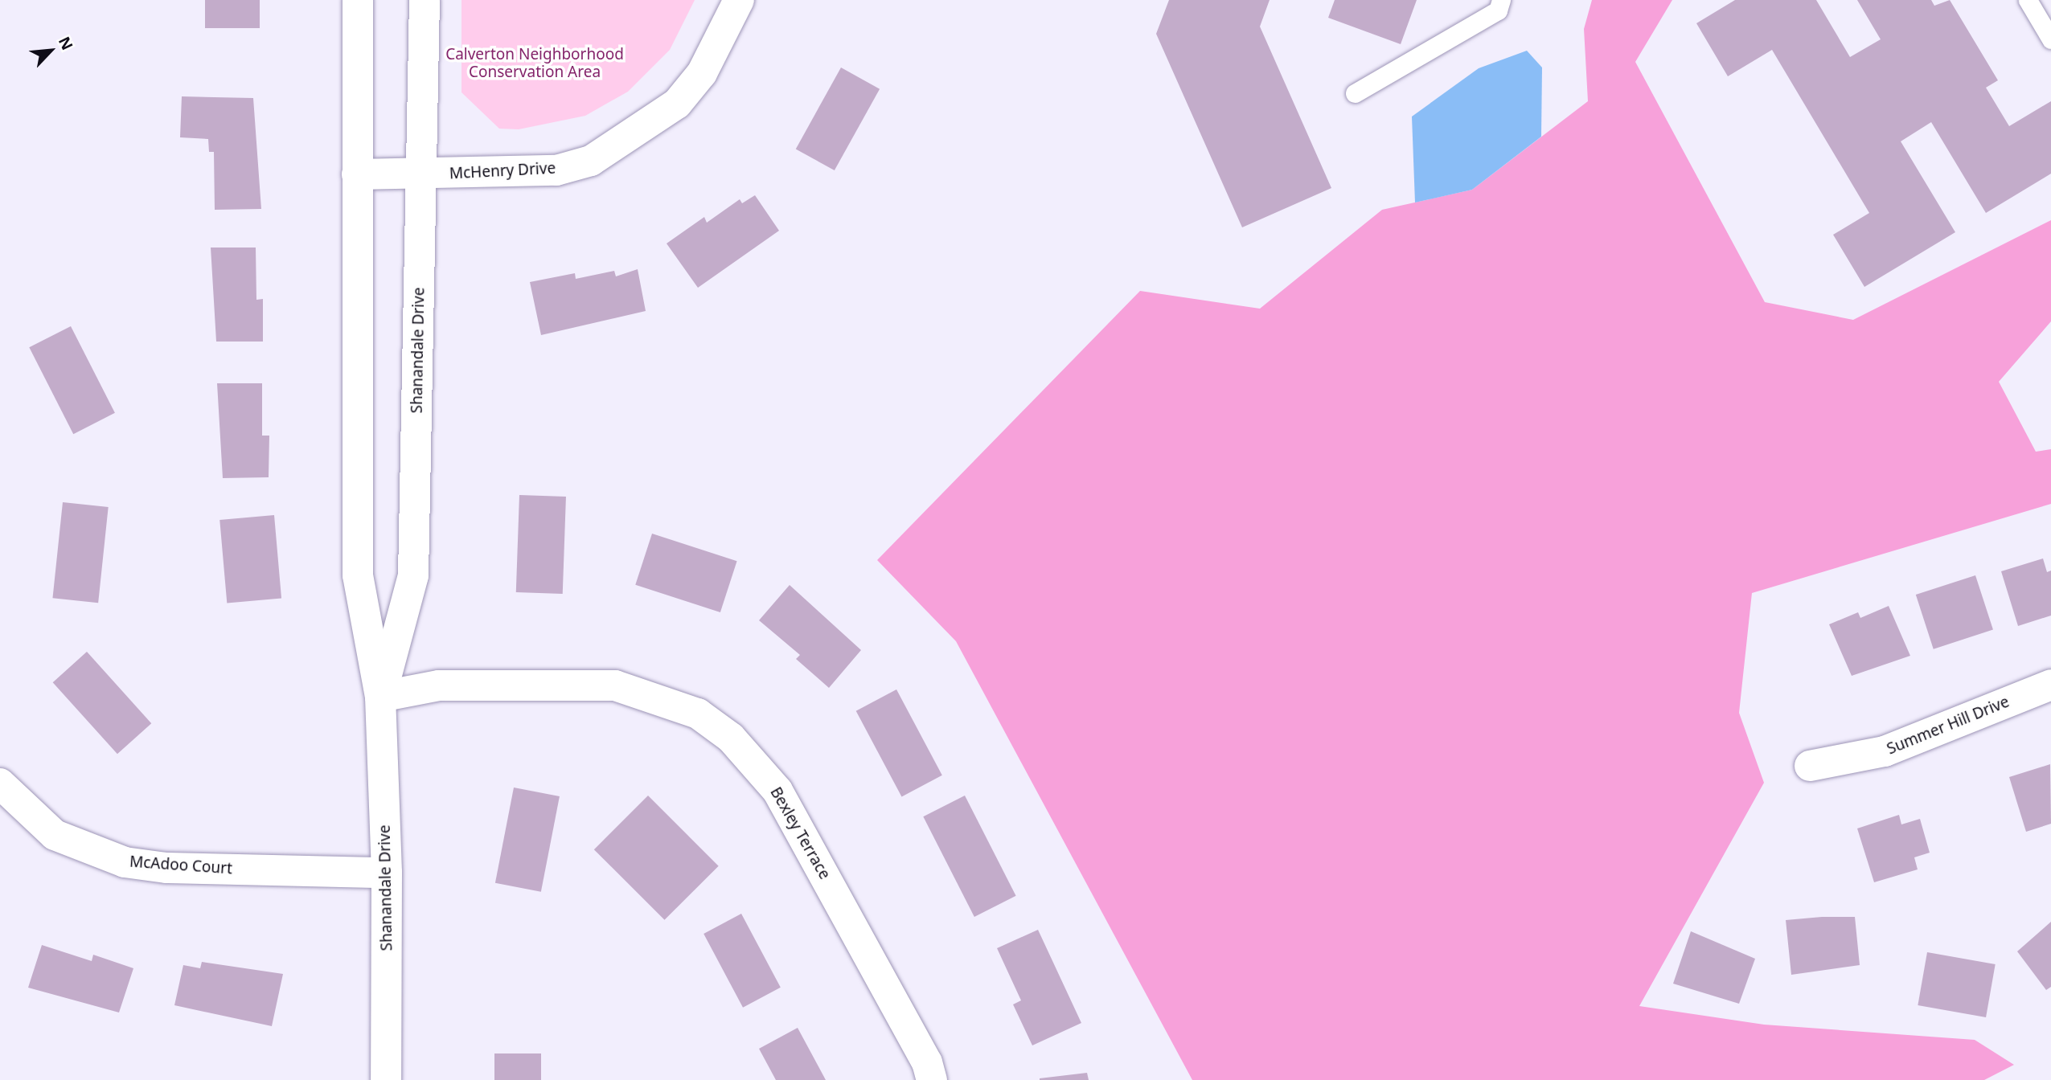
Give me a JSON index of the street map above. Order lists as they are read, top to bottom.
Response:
{
  "streets": {
    "street": [
      "McHenry Drive",
      "Shanandale Drive",
      "Summer Hill Drive",
      "Bexley Terrace",
      "McAdoo Court"
    ]
  },
  "crossings": [
    ["McHenry Drive", "Shanandale Drive"],
    ["Shanandale Drive", "Bexley Terrace"],
    ["Shanandale Drive", "McAdoo Court"]
  ],
  "parks": ["Calverton Neighborhood Conservation Area"],
  "north": "top right"
}
